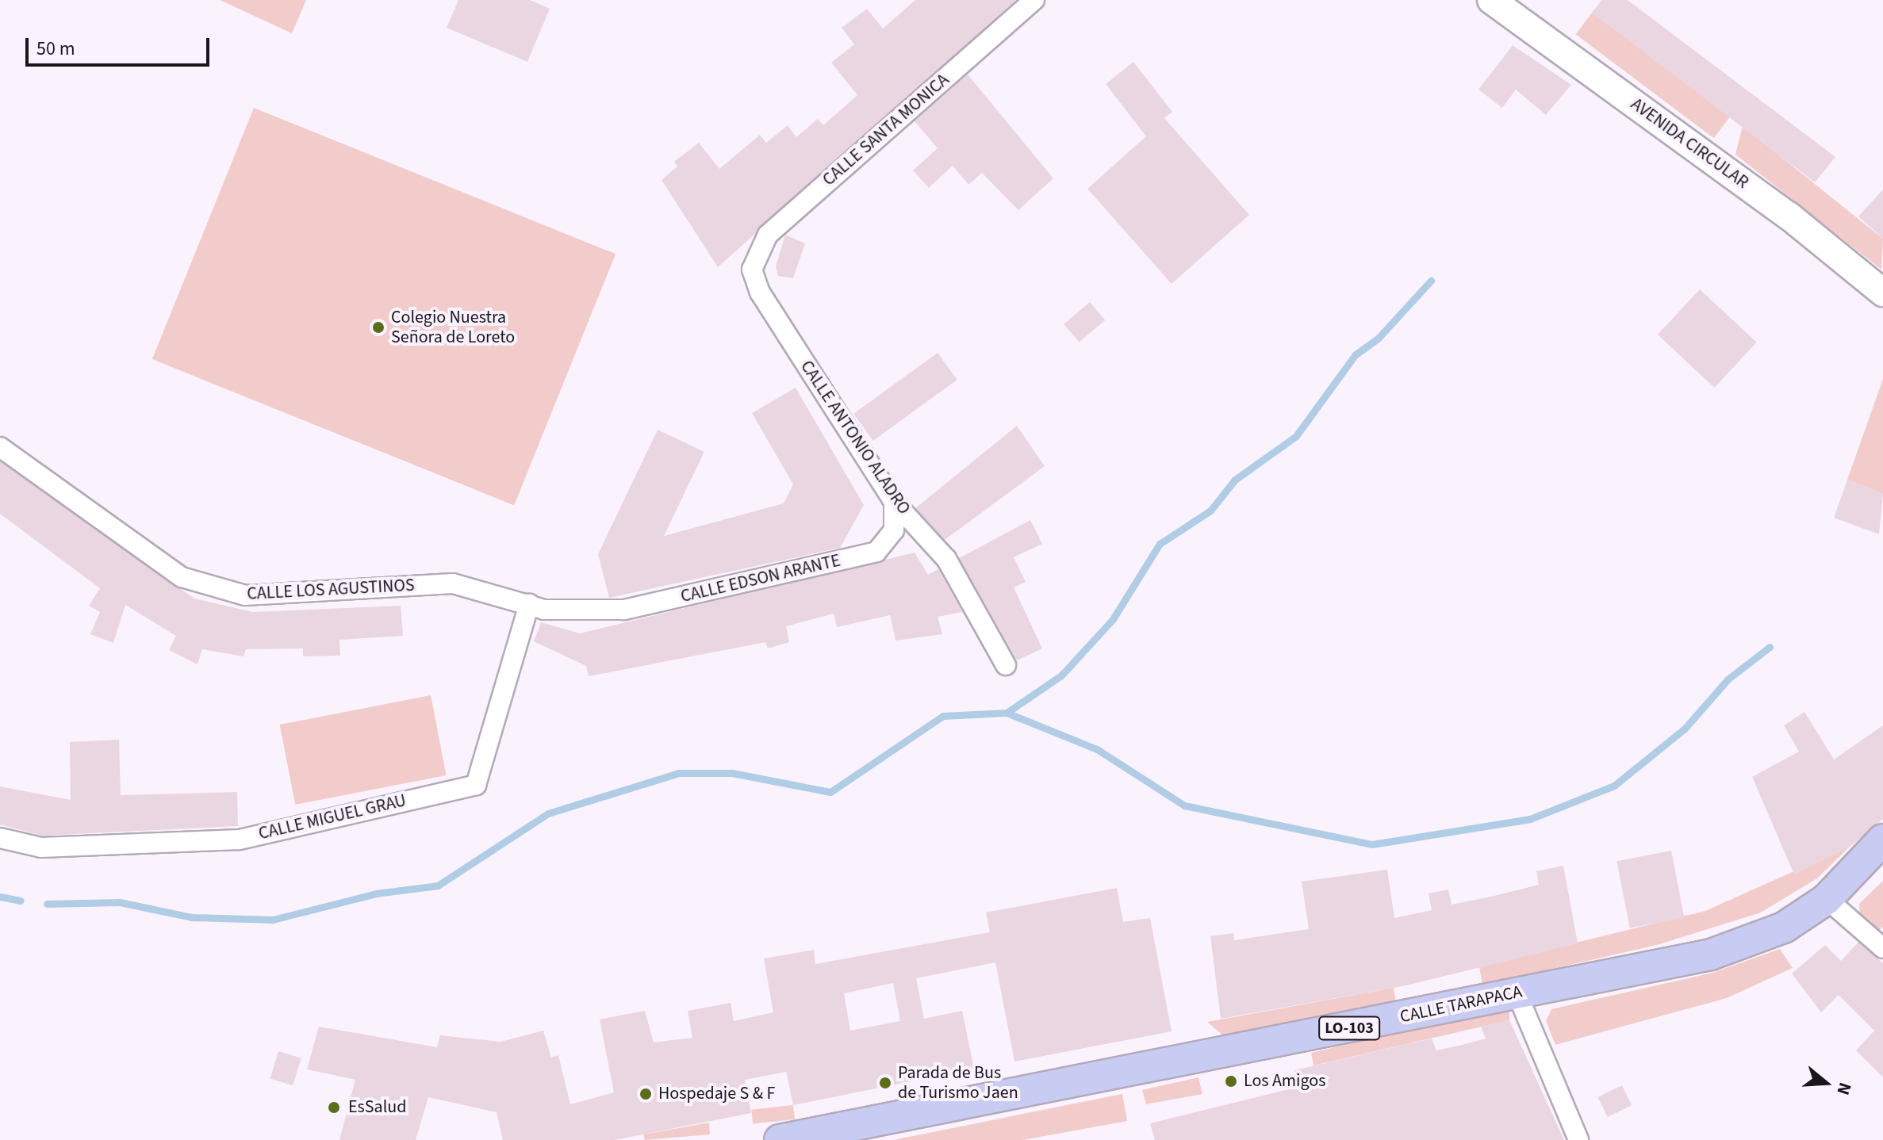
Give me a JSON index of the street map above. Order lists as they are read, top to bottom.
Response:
{
  "streets": {
    "main road": ["CALLE TARAPACA", "LO-103"],
    "street": [
      "CALLE SANTA MONICA",
      "AVENIDA CIRCULAR",
      "CALLE ANTONIO ALADRO",
      "CALLE EDSON ARANTE",
      "CALLE LOS AGUSTINOS",
      "CALLE MIGUEL GRAU"
    ]
  },
  "crossings": [
    ["CALLE SANTA MONICA", "CALLE ANTONIO ALADRO"],
    ["CALLE ANTONIO ALADRO", "CALLE EDSON ARANTE"],
    ["CALLE EDSON ARANTE", "CALLE LOS AGUSTINOS"],
    ["CALLE LOS AGUSTINOS", "CALLE MIGUEL GRAU"]
  ],
  "places": [
    "Colegio Nuestra Señora de Loreto",
    "Los Amigos",
    "Parada de Bus de Turismo Jaen",
    "Hospedaje S & F",
    "EsSalud"
  ],
  "scale_bar": "50 m",
  "north": "right"
}
